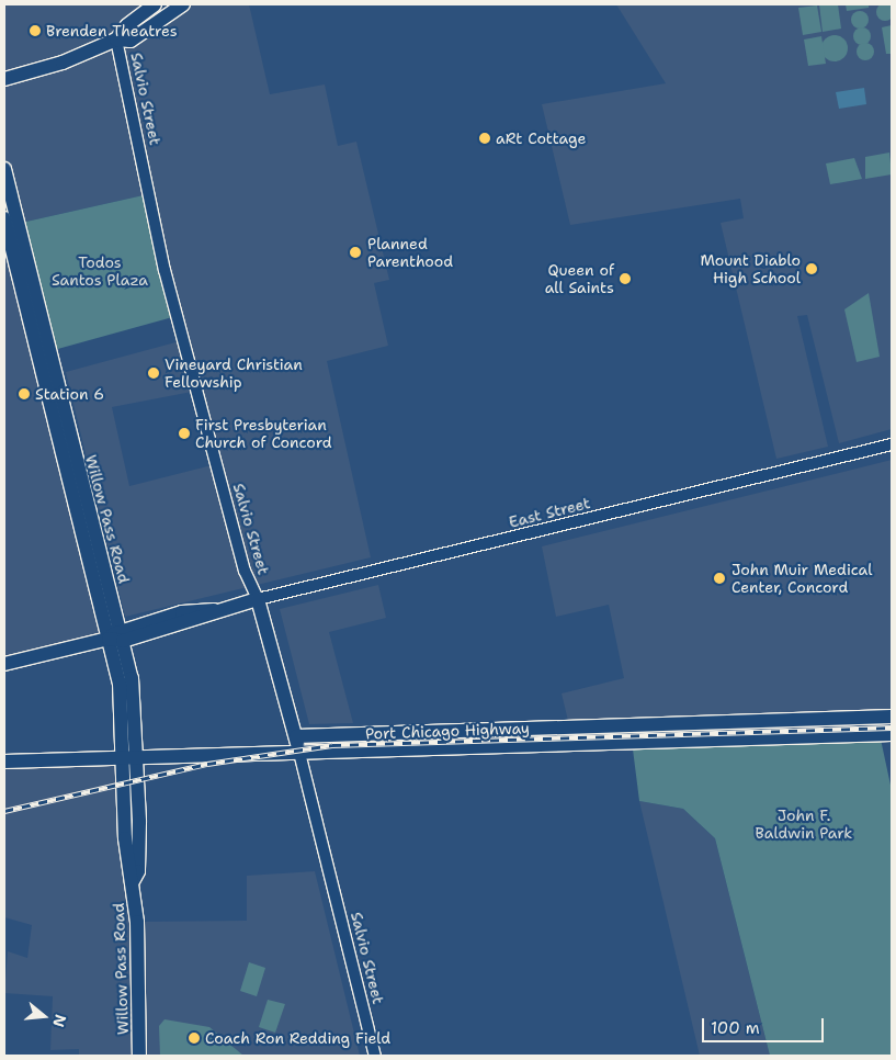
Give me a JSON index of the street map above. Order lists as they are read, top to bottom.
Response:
{
  "streets": {
    "main road": [
      "Salvio Street",
      "East Street",
      "Willow Pass Road",
      "Port Chicago Highway"
    ]
  },
  "crossings": [
    ["Salvio Street", "East Street"],
    ["Salvio Street", "Port Chicago Highway"],
    ["East Street", "Willow Pass Road"],
    ["Willow Pass Road", "Port Chicago Highway"]
  ],
  "parks": ["Todos Santos Plaza", "John F. Baldwin Park"],
  "places": [
    "Brenden Theatres",
    "aRt Cottage",
    "Planned Parenthood",
    "Mount Diablo High School",
    "Queen of all Saints",
    "Vineyard Christian Fellowship",
    "Station 6",
    "First Presbyterian Church of Concord",
    "John Muir Medical Center, Concord",
    "Coach Ron Redding Field"
  ],
  "scale_bar": "100 m",
  "north": "right"
}
